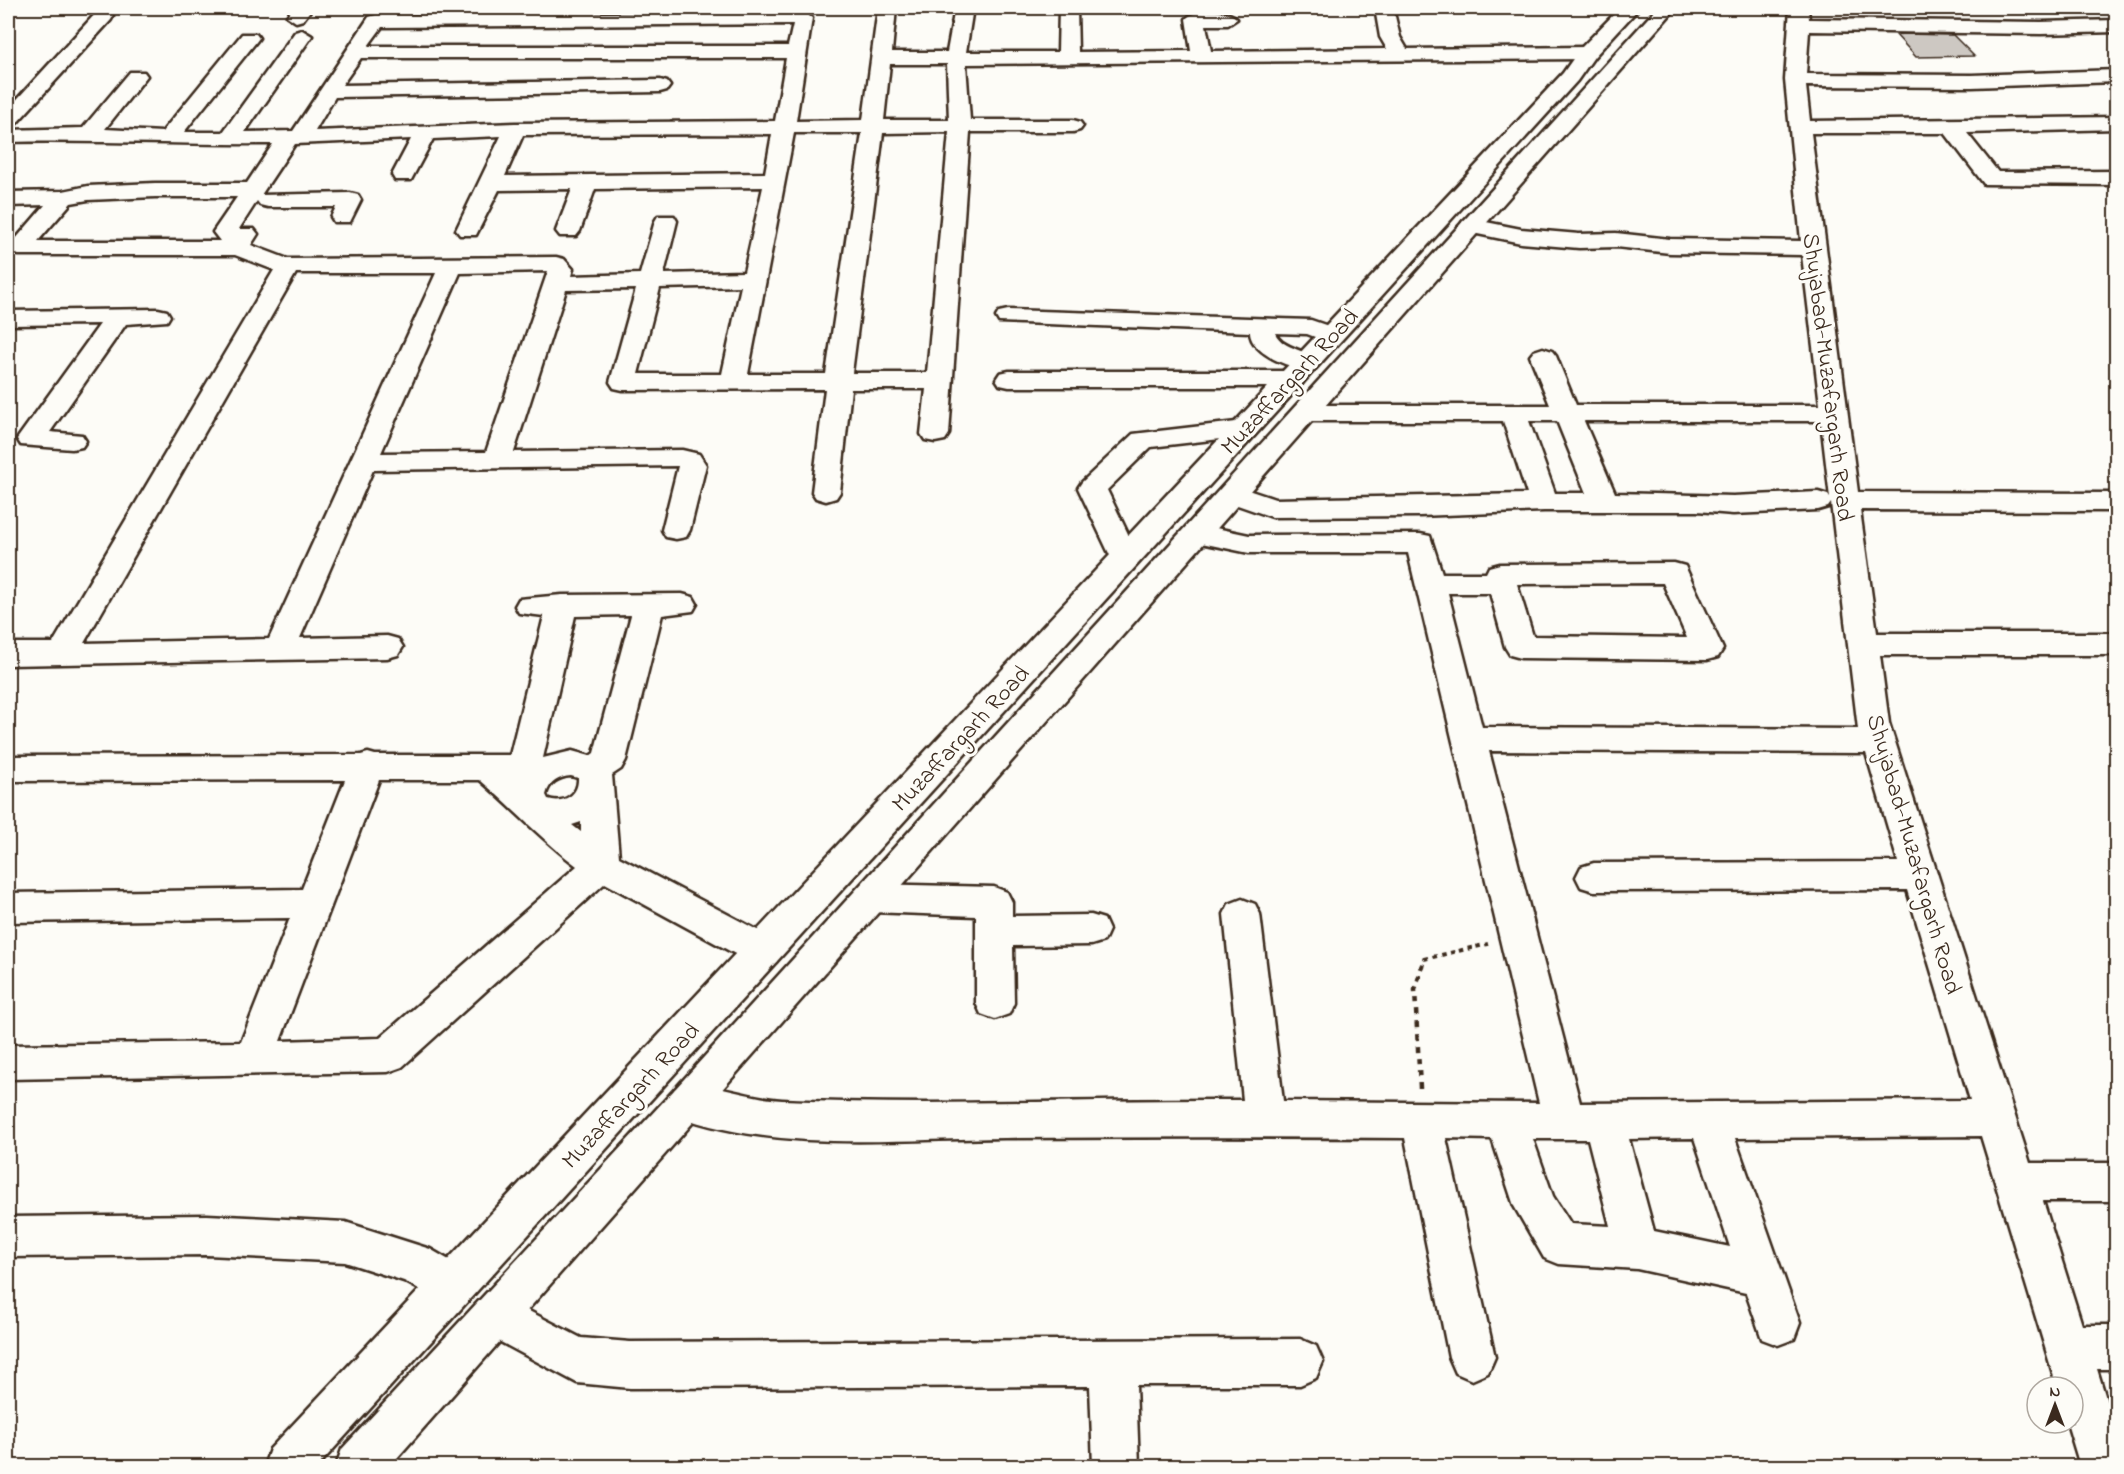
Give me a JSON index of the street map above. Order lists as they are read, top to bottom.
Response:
{
  "streets": {
    "street": ["Shujabad-Muzafargarh Road", "Muzaffargarh Road"]
  },
  "north": "top"
}
